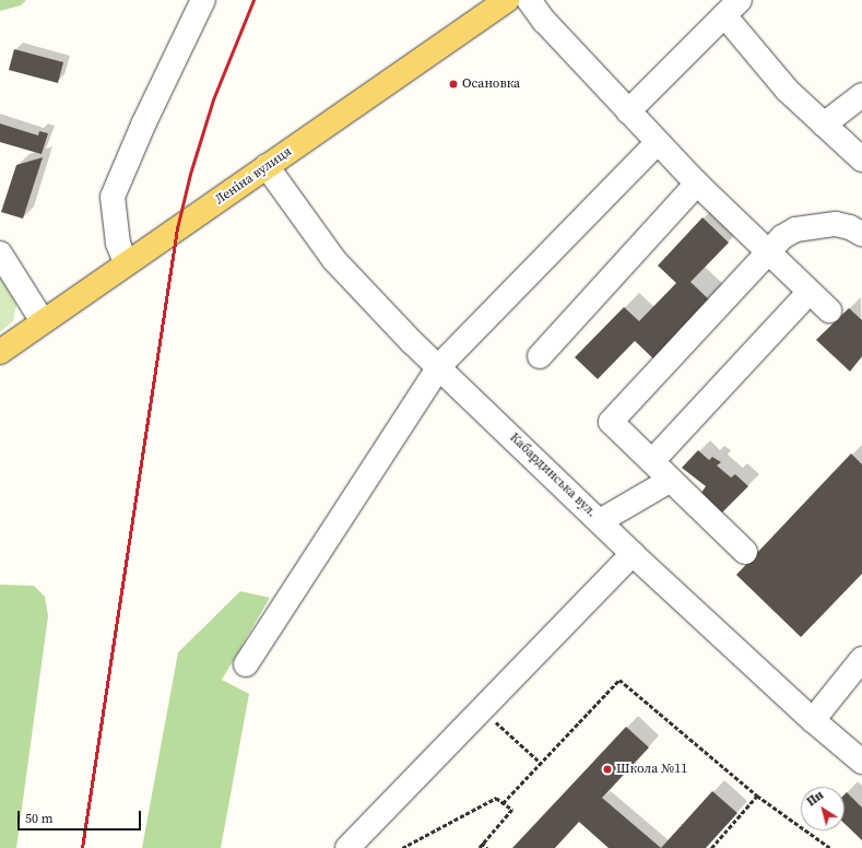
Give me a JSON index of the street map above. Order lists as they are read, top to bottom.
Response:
{
  "streets": {
    "main road": ["Леніна вулиця"],
    "street": ["Кабардинська вул."]
  },
  "crossings": [
    ["Леніна вулиця", "Кабардинська вул."]
  ],
  "places": ["Осановка", "Школа №11"],
  "scale_bar": "50 m",
  "north": "top left"
}
